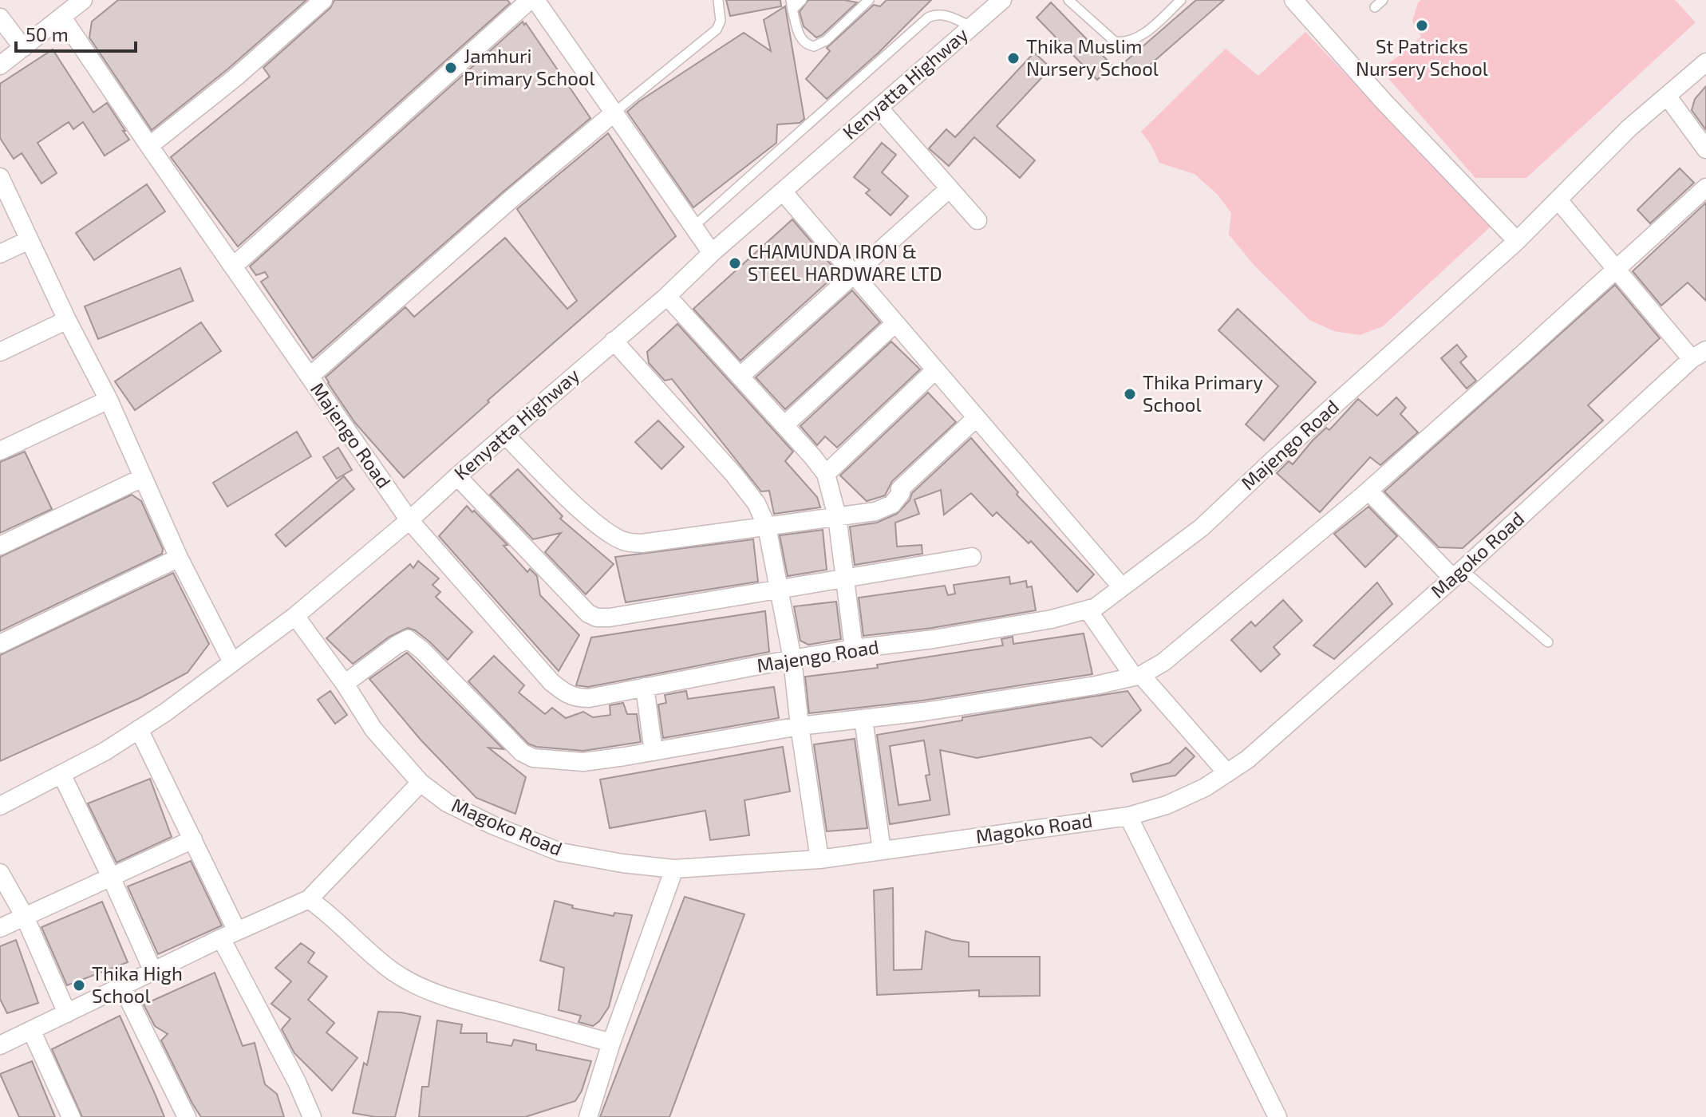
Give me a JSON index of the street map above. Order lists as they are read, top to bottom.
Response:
{
  "streets": {
    "street": ["Kenyatta Highway", "Majengo Road", "Magoko Road"]
  },
  "crossings": [
    ["Kenyatta Highway", "Majengo Road"],
    ["Kenyatta Highway", "Magoko Road"]
  ],
  "places": [
    "St Patricks Nursery School",
    "Thika Muslim Nursery School",
    "Jamhuri Primary School",
    "CHAMUNDA IRON & STEEL HARDWARE LTD",
    "Thika Primary School",
    "Thika High School"
  ],
  "scale_bar": "50 m"
}
